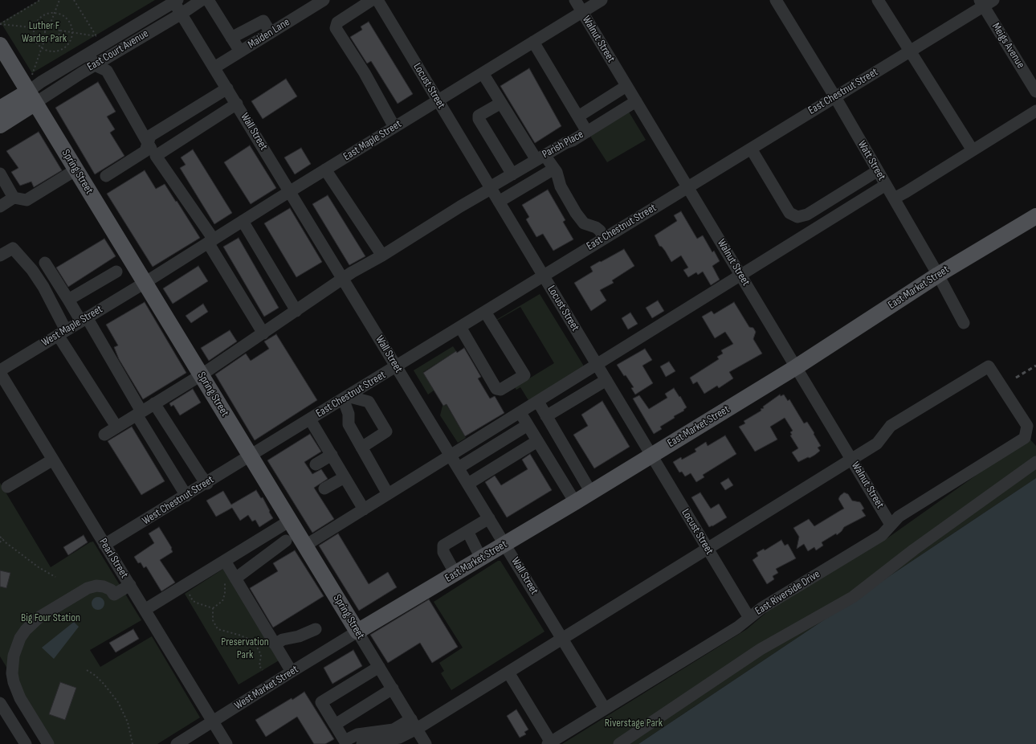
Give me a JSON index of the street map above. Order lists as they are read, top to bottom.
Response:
{
  "streets": {
    "main road": ["Spring Street", "East Market Street"],
    "street": [
      "Maiden Lane",
      "Walnut Street",
      "Meigs Avenue",
      "East Court Avenue",
      "Locust Street",
      "East Chestnut Street",
      "Wall Street",
      "East Maple Street",
      "Parish Place",
      "Watt Street",
      "West Maple Street",
      "West Chestnut Street",
      "Pearl Street",
      "East Riverside Drive",
      "West Market Street"
    ]
  },
  "crossings": [
    ["Maiden Lane", "Wall Street"],
    ["Walnut Street", "East Chestnut Street"],
    ["Walnut Street", "East Maple Street"],
    ["Walnut Street", "Parish Place"],
    ["Walnut Street", "East Market Street"],
    ["Walnut Street", "East Riverside Drive"],
    ["Meigs Avenue", "East Chestnut Street"],
    ["East Court Avenue", "Wall Street"],
    ["East Court Avenue", "Spring Street"],
    ["Locust Street", "East Chestnut Street"],
    ["Locust Street", "East Maple Street"],
    ["Locust Street", "Parish Place"],
    ["Locust Street", "East Market Street"],
    ["Locust Street", "East Riverside Drive"],
    ["East Chestnut Street", "Wall Street"],
    ["East Chestnut Street", "Watt Street"],
    ["East Chestnut Street", "Spring Street"],
    ["East Chestnut Street", "West Chestnut Street"],
    ["Wall Street", "East Maple Street"],
    ["Wall Street", "Parish Place"],
    ["Wall Street", "East Market Street"],
    ["Wall Street", "East Riverside Drive"],
    ["East Maple Street", "Spring Street"],
    ["East Maple Street", "West Maple Street"],
    ["Parish Place", "Spring Street"],
    ["Watt Street", "East Market Street"],
    ["Spring Street", "East Market Street"],
    ["Spring Street", "West Maple Street"],
    ["Spring Street", "West Chestnut Street"],
    ["Spring Street", "West Market Street"],
    ["East Market Street", "West Market Street"],
    ["West Maple Street", "Pearl Street"],
    ["West Chestnut Street", "Pearl Street"],
    ["Pearl Street", "West Market Street"]
  ],
  "parks": [
    "Luther F Warder Park",
    "Big Four Station",
    "Preservation Park",
    "Riverstage Park"
  ]
}
